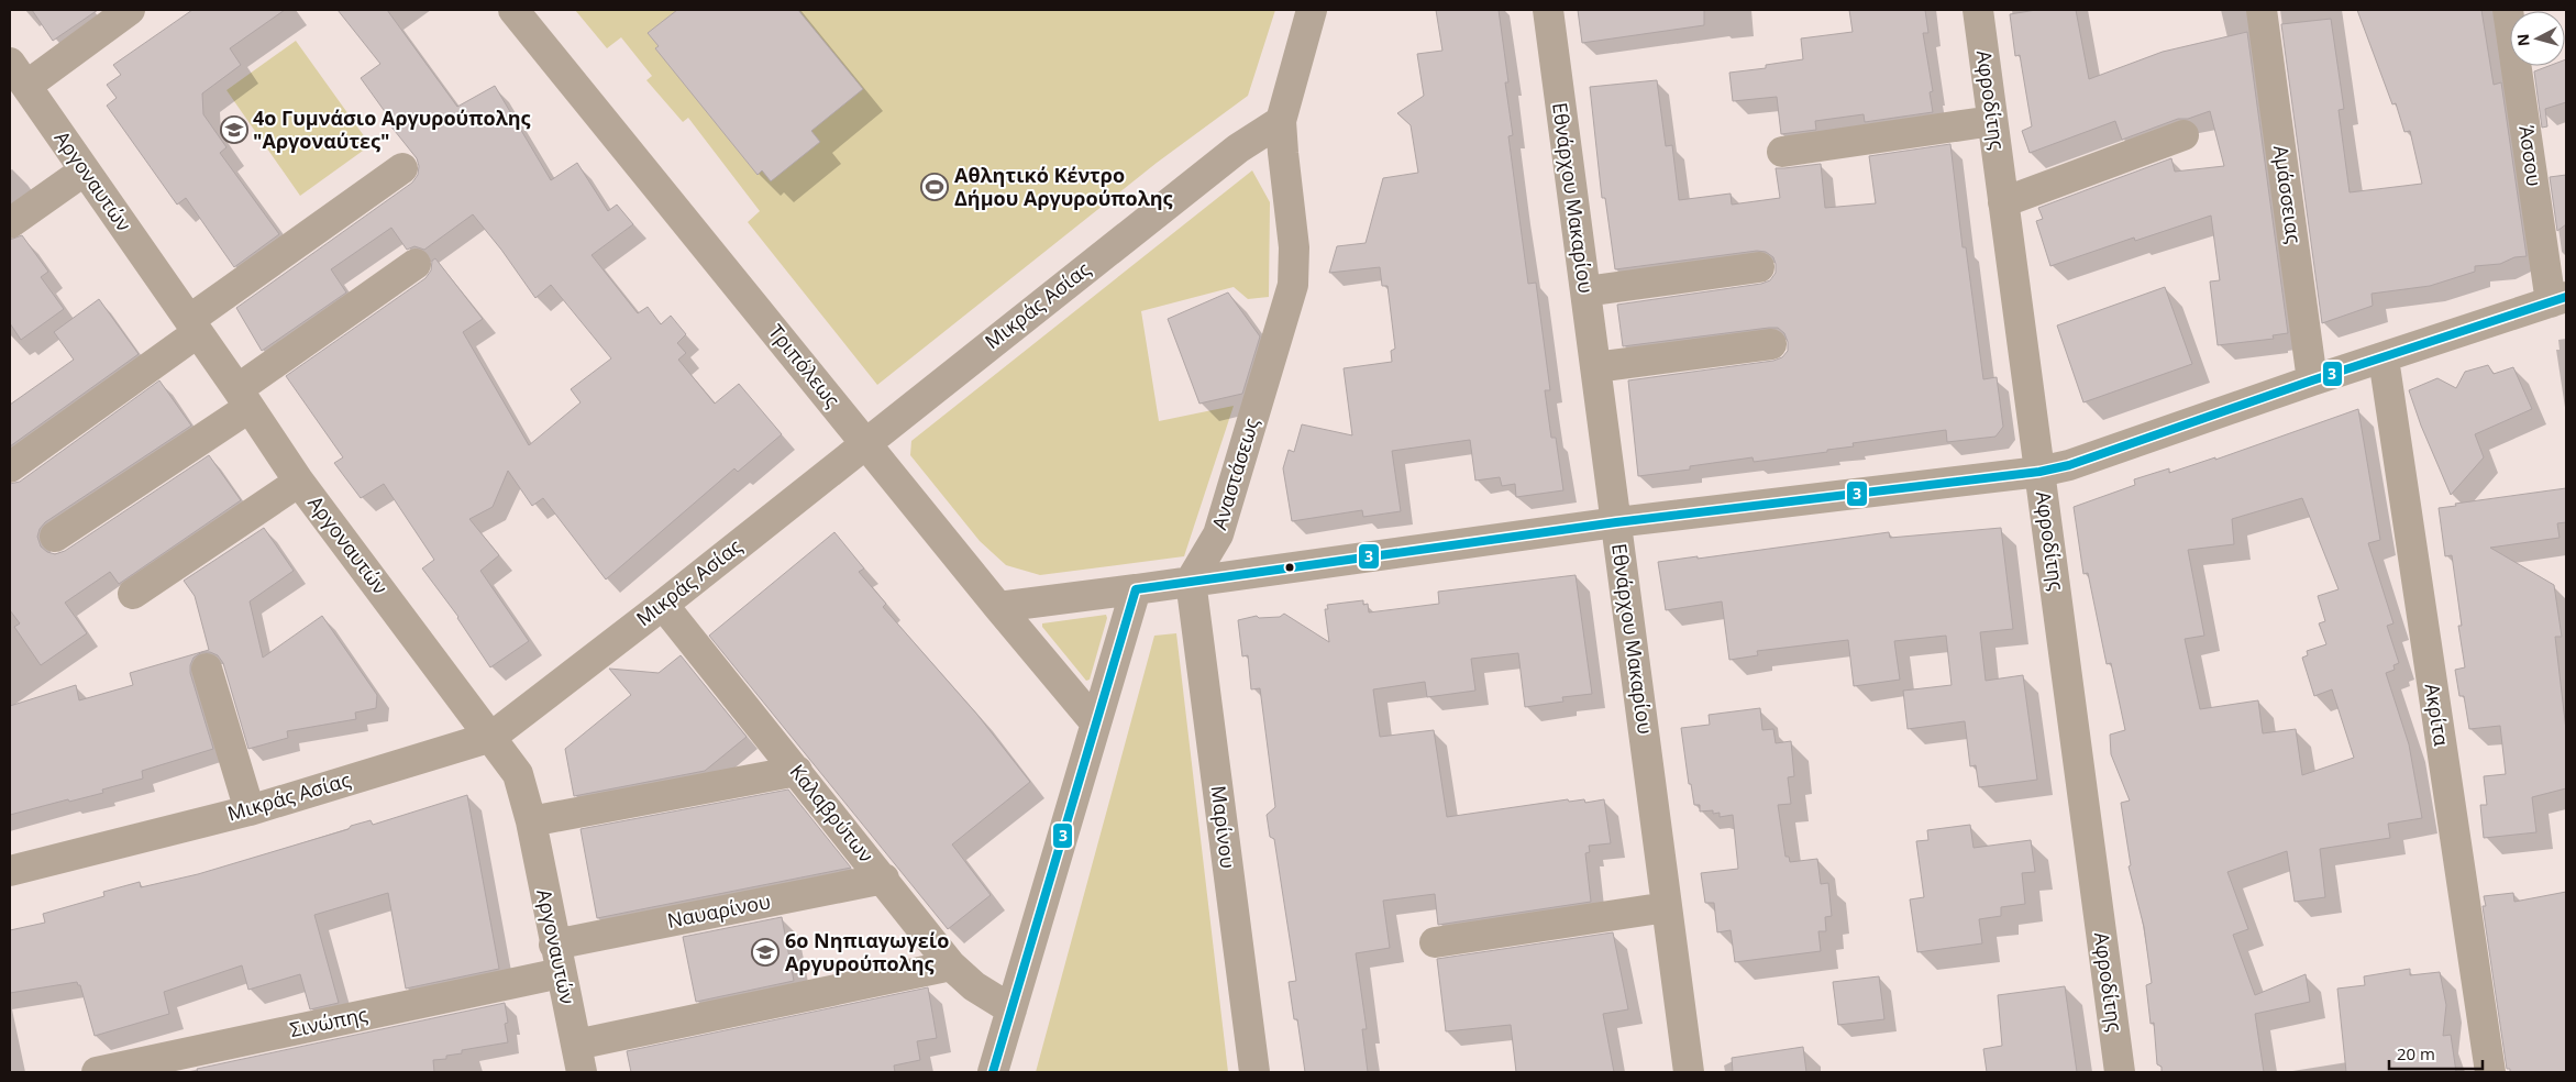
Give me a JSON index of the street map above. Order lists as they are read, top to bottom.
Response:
{
  "streets": {
    "street": [
      "Αφροδίτης",
      "Άσσου",
      "Αργοναυτών",
      "Αμάσσειας",
      "Εθνάρχου Μακαρίου",
      "Μικράς Ασίας",
      "Τριπόλεως",
      "Αναστάσεως",
      "Ακρίτα",
      "Καλαβρύτων",
      "Μαρίνου",
      "Ναυαρίνου",
      "Σινώπης"
    ]
  },
  "crossings": [
    ["Αργοναυτών", "Μικράς Ασίας"],
    ["Αργοναυτών", "Ναυαρίνου"],
    ["Αργοναυτών", "Σινώπης"],
    ["Μικράς Ασίας", "Τριπόλεως"],
    ["Μικράς Ασίας", "Αναστάσεως"],
    ["Μικράς Ασίας", "Καλαβρύτων"],
    ["Αναστάσεως", "Μαρίνου"],
    ["Καλαβρύτων", "Ναυαρίνου"]
  ],
  "places": {
    "school or university": ["4ο Γυμνάσιο Αργυρούπολης \"Αργοναύτες\"", "6ο Νηπιαγωγείο Αργυρούπολης"],
    "sports": ["Αθλητικό Κέντρο Δήμου Αργυρούπολης"]
  },
  "lines": ["transit line 3"],
  "scale_bar": "20 m",
  "north": "left"
}
